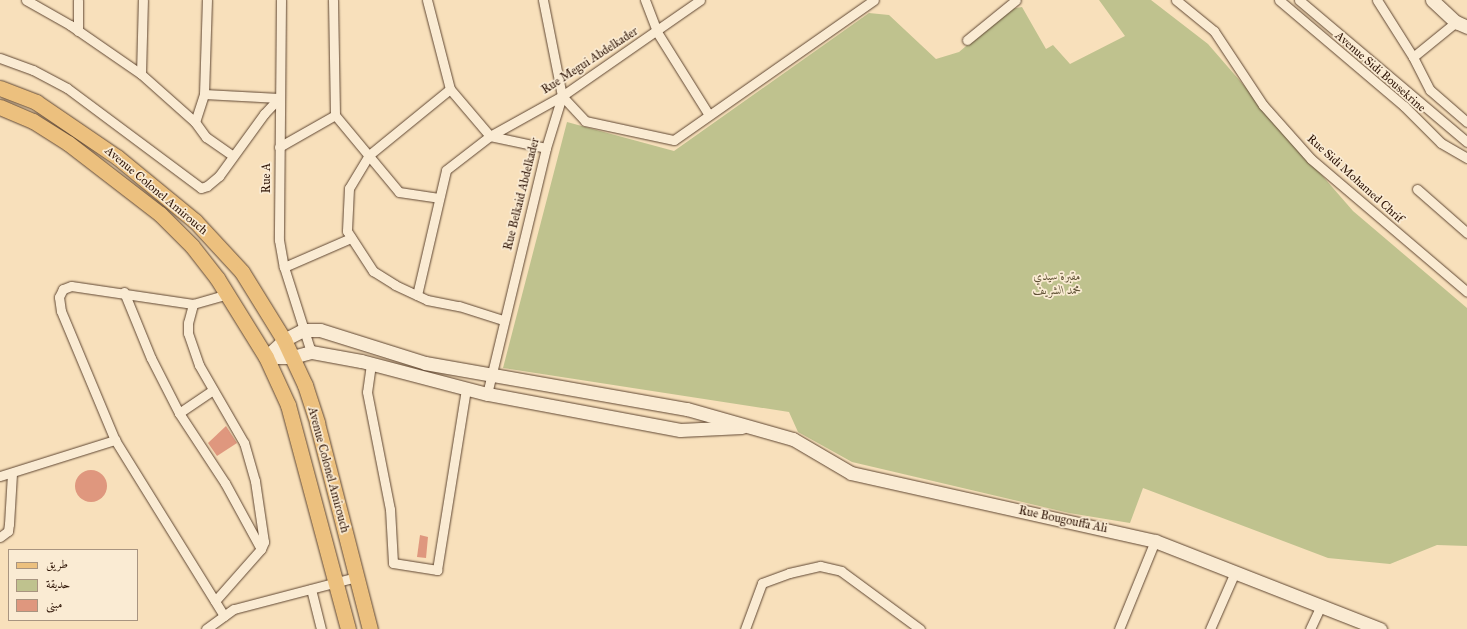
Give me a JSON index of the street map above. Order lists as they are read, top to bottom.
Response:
{
  "streets": {
    "main road": ["Avenue Colonel Amirouch"],
    "street": [
      "Rue Megui Abdelkader",
      "Avenue Sidi Bousekrine",
      "Rue A",
      "Rue Sidi Mohamed Chrif",
      "Rue Belkaid Abdelkader",
      "Rue Bougouffa Ali"
    ]
  },
  "crossings": [
    ["Rue Megui Abdelkader", "Rue Belkaid Abdelkader"],
    ["Rue A", "Rue Bougouffa Ali"],
    ["Rue Belkaid Abdelkader", "Rue Bougouffa Ali"]
  ],
  "parks": ["مقبرة سيدي محمد الشريف"],
  "legend": ["طريق", "حديقة", "مبنى"]
}
